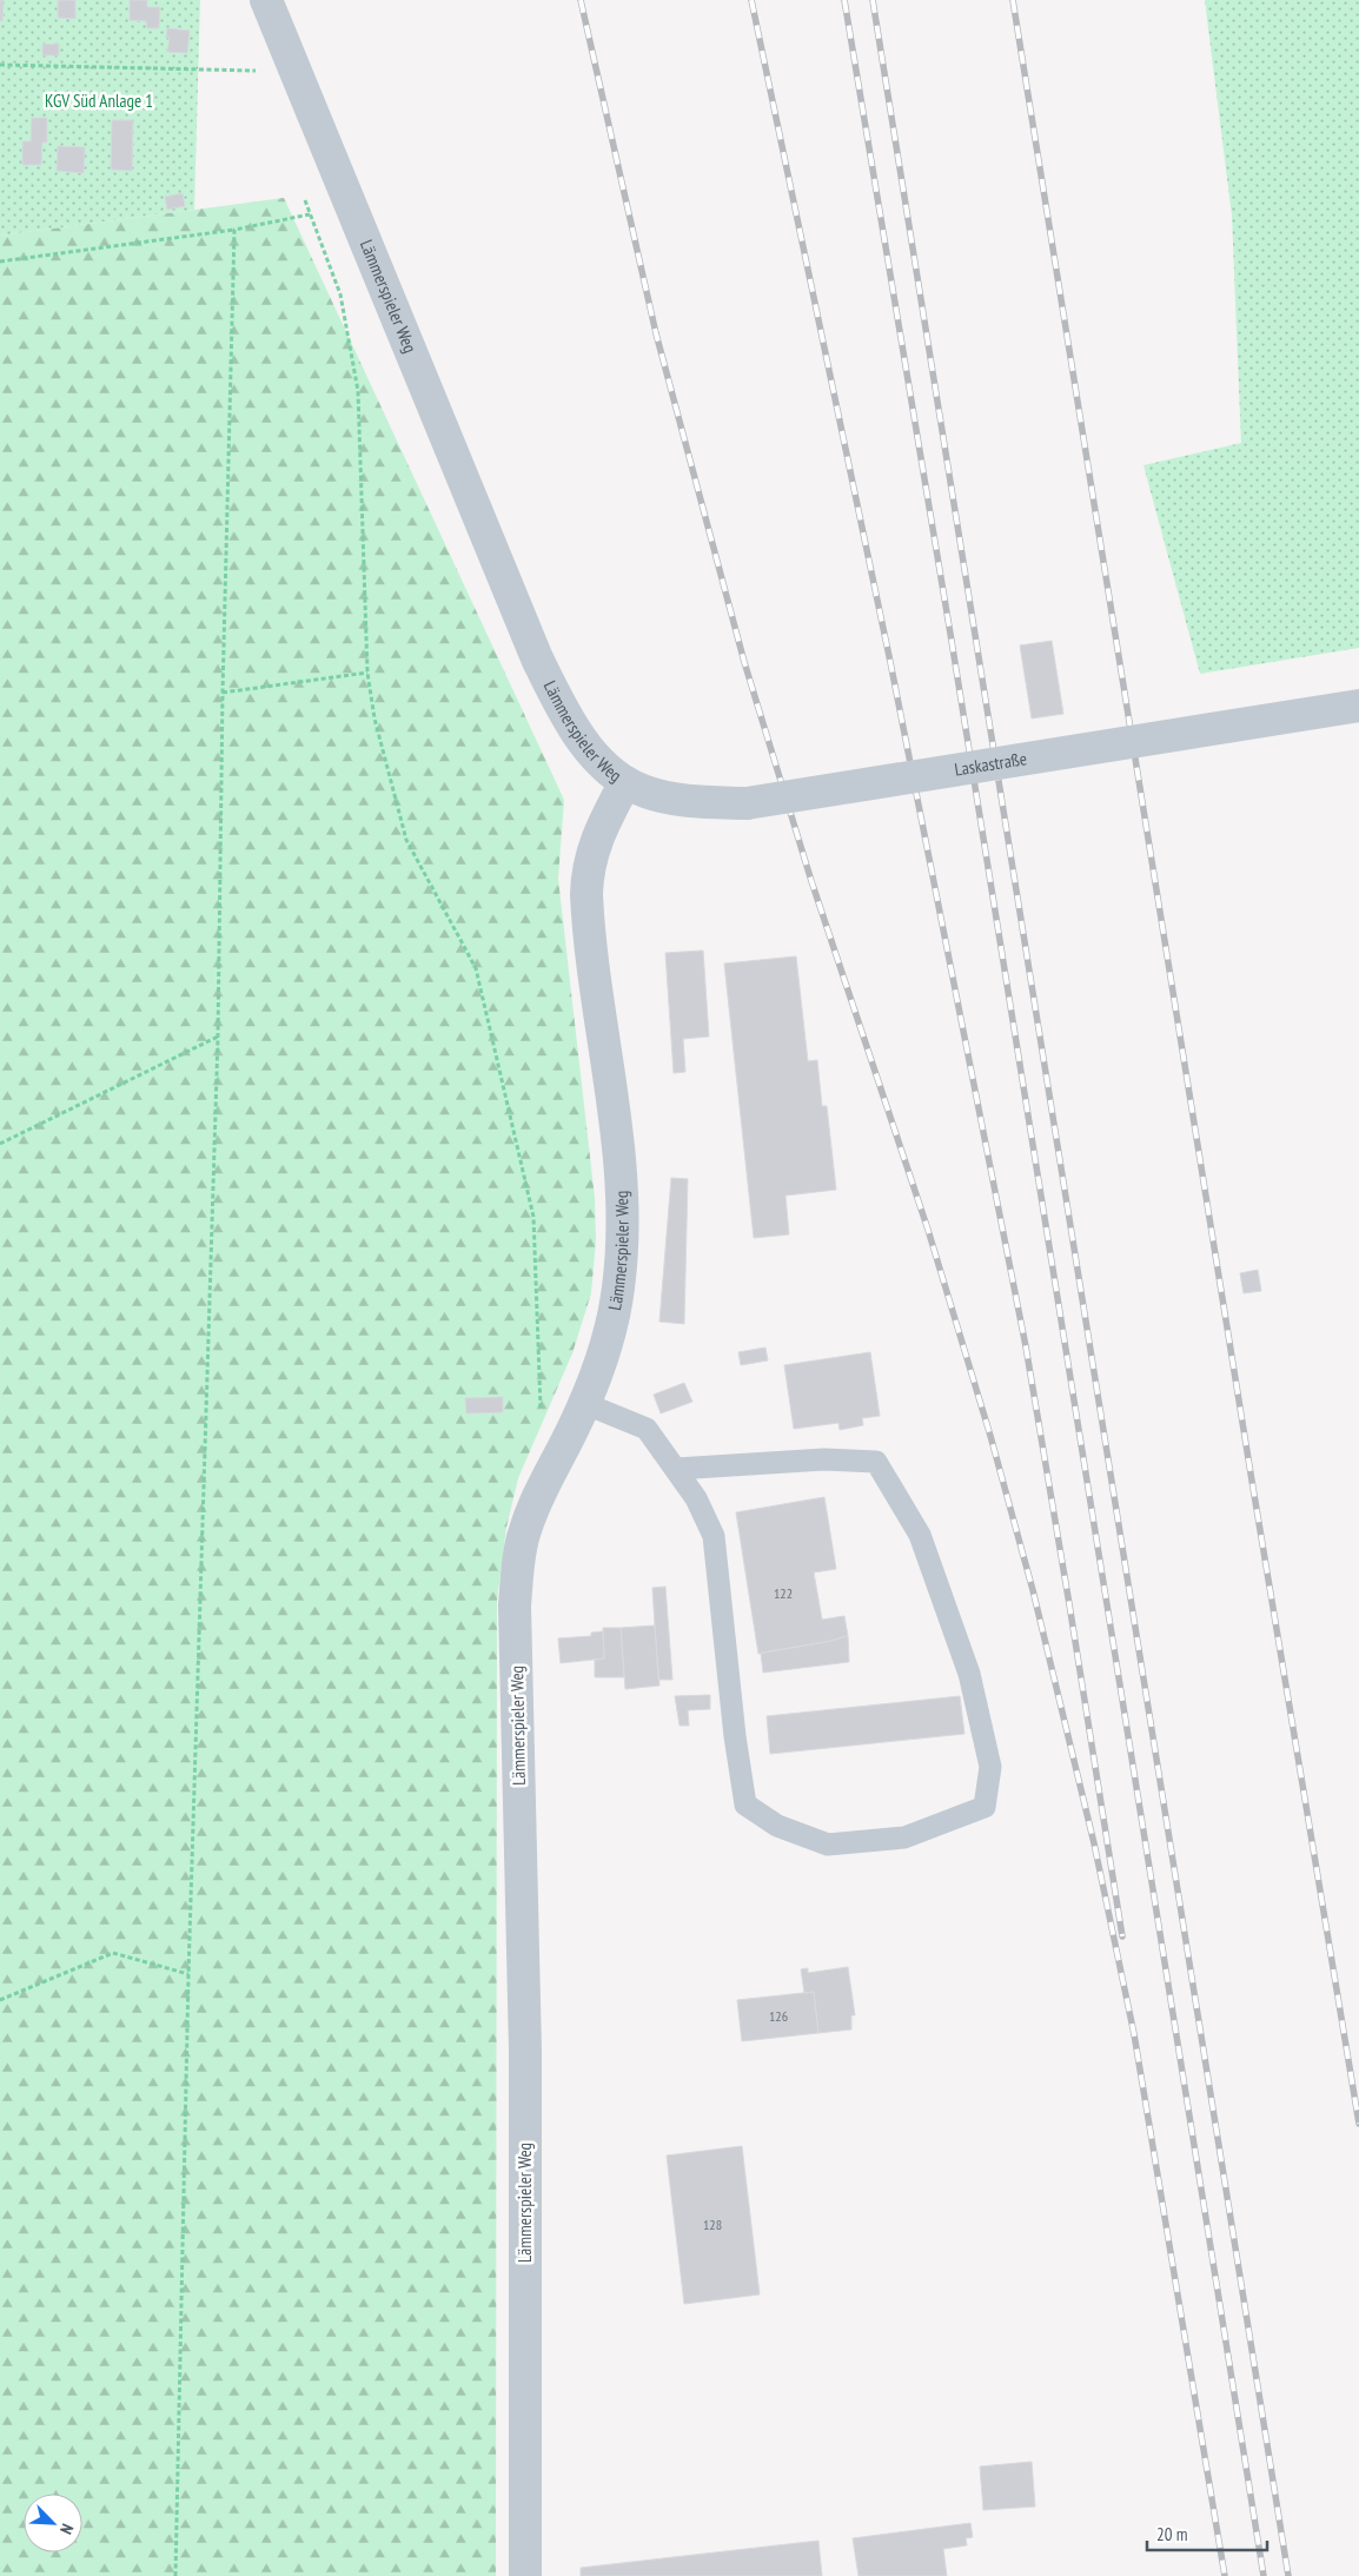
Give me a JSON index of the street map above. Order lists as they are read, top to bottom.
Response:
{
  "streets": {
    "street": ["Lämmerspieler Weg", "Laskastraße"]
  },
  "crossings": [
    ["Lämmerspieler Weg", "Laskastraße"]
  ],
  "parks": ["KGV Süd Anlage 1"],
  "house_numbers": ["122", "126", "128"],
  "scale_bar": "20 m",
  "north": "bottom right"
}
